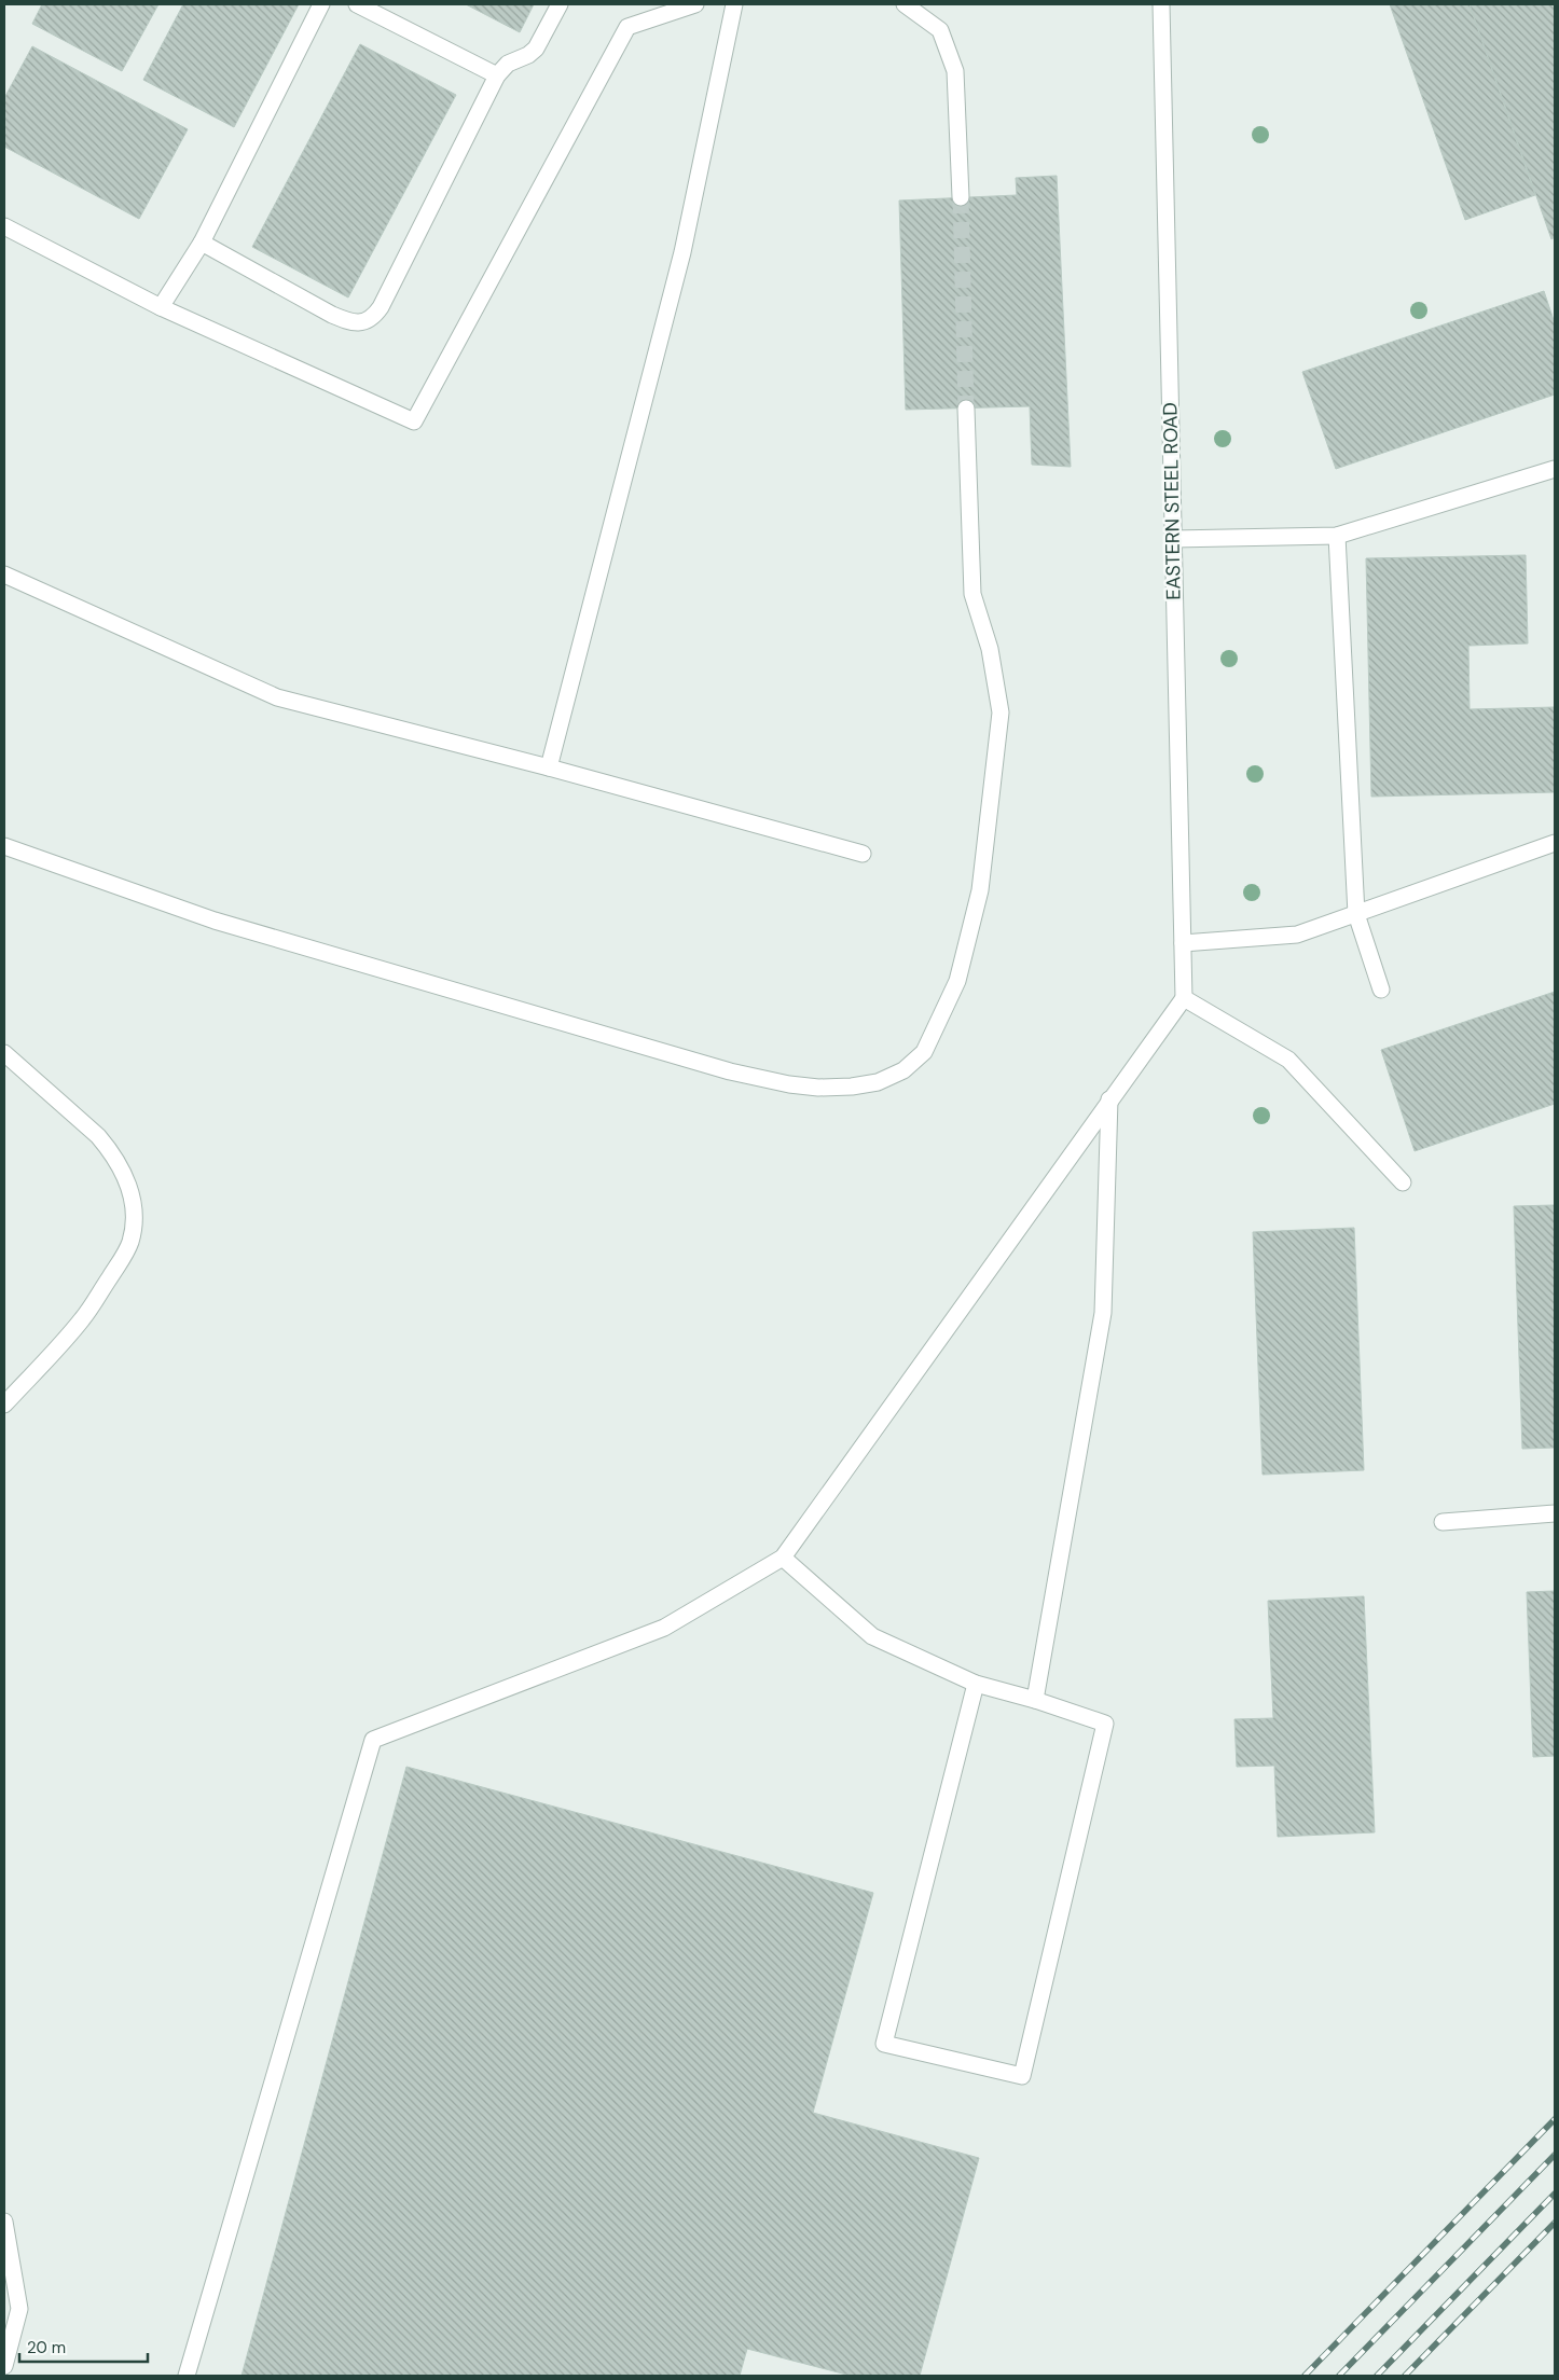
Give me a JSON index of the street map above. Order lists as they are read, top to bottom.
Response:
{
  "streets": {
    "street": ["EASTERN STEEL ROAD"]
  },
  "scale_bar": "20 m"
}
